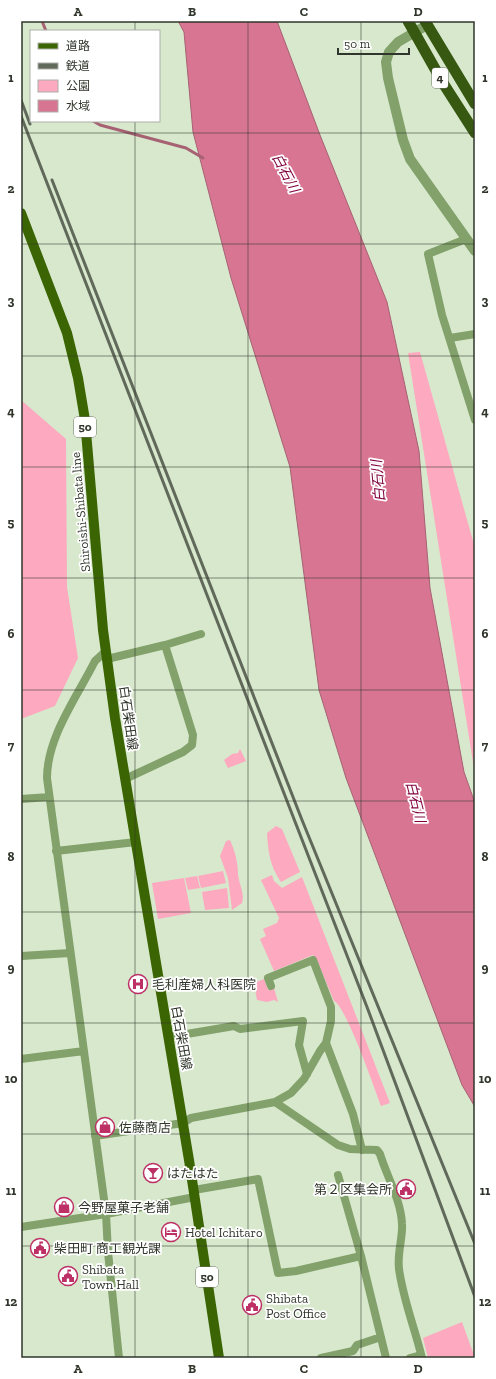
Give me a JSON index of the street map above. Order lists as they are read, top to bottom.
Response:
{
  "streets": {
    "highway": ["4"],
    "main road": ["50", "Shiroishi-Shibata line", "白石柴田線"]
  },
  "crossings": [
    ["Shiroishi-Shibata line", "白石柴田線"]
  ],
  "water": ["白石川"],
  "places": {
    "hospital": ["毛利産婦人科医院"],
    "shop": ["佐藤商店", "今野屋菓子老舗"],
    "bar": ["はたはた"],
    "public building": [
      "第２区集会所",
      "柴田町 商工観光課",
      "Shibata Town Hall",
      "Shibata Post Office"
    ],
    "hotel": ["Hotel Ichitaro"]
  },
  "legend": [
    "道路",
    "鉄道",
    "公園",
    "水域"
  ],
  "scale_bar": "50 m",
  "grid": {
    "columns": [
      "A",
      "B",
      "C",
      "D"
    ],
    "rows": [
      "1",
      "2",
      "3",
      "4",
      "5",
      "6",
      "7",
      "8",
      "9",
      "10",
      "11",
      "12"
    ]
  }
}
